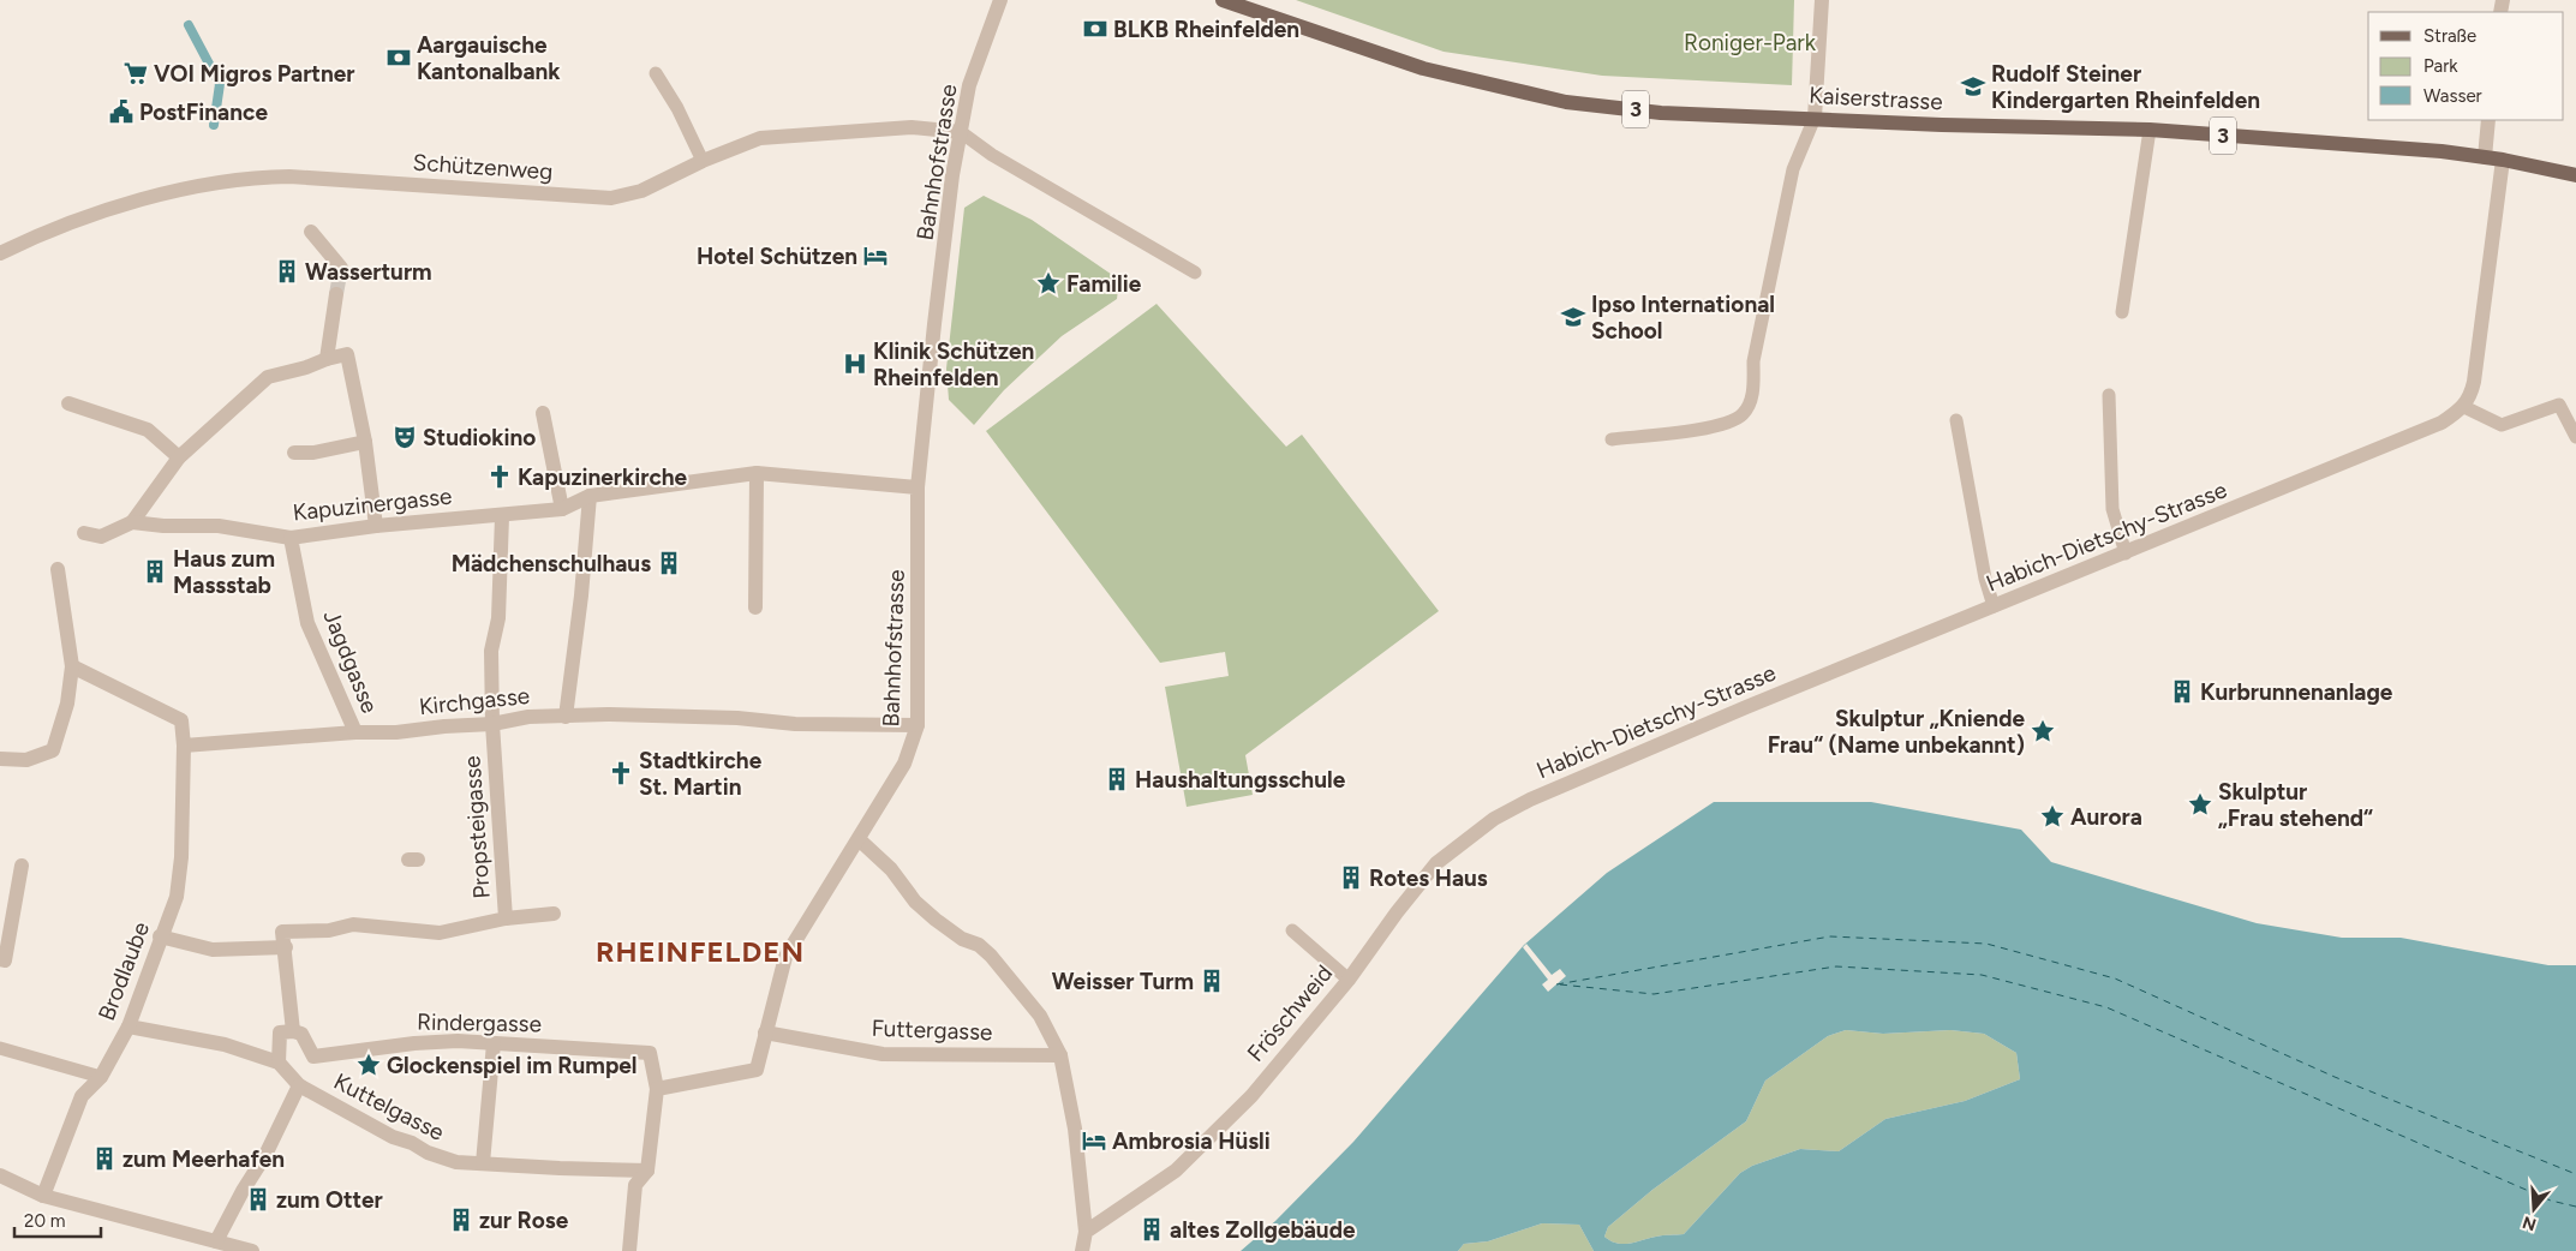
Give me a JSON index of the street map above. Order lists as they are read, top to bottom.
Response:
{
  "streets": {
    "main road": ["Kaiserstrasse", "3"],
    "street": [
      "Bahnhofstrasse",
      "Schützenweg",
      "Kapuzinergasse",
      "Habich-Dietschy-Strasse",
      "Jagdgasse",
      "Kirchgasse",
      "Propsteigasse",
      "Brodlaube",
      "Fröschweid",
      "Rindergasse",
      "Futtergasse",
      "Kuttelgasse"
    ]
  },
  "crossings": [
    ["Bahnhofstrasse", "Schützenweg"],
    ["Bahnhofstrasse", "Kapuzinergasse"],
    ["Bahnhofstrasse", "Kirchgasse"],
    ["Bahnhofstrasse", "Rindergasse"],
    ["Bahnhofstrasse", "Futtergasse"],
    ["Kapuzinergasse", "Jagdgasse"],
    ["Kapuzinergasse", "Propsteigasse"],
    ["Habich-Dietschy-Strasse", "Fröschweid"],
    ["Jagdgasse", "Kirchgasse"],
    ["Kirchgasse", "Propsteigasse"],
    ["Kirchgasse", "Brodlaube"],
    ["Brodlaube", "Kuttelgasse"]
  ],
  "districts": ["RHEINFELDEN"],
  "parks": ["Roniger-Park"],
  "places": {
    "bank": ["BLKB Rheinfelden", "Aargauische Kantonalbank"],
    "supermarket": ["VOI Migros Partner"],
    "school or university": ["Rudolf Steiner Kindergarten Rheinfelden", "Ipso International School"],
    "public building": ["PostFinance"],
    "hotel": ["Hotel Schützen", "Ambrosia Hüsli"],
    "building": [
      "Wasserturm",
      "Mädchenschulhaus",
      "Haus zum Massstab",
      "Kurbrunnenanlage",
      "Haushaltungsschule",
      "Rotes Haus",
      "Weisser Turm",
      "zum Meerhafen",
      "zum Otter",
      "zur Rose",
      "altes Zollgebäude"
    ],
    "place": [
      "Familie",
      "Skulptur „Kniende Frau“ (Name unbekannt)",
      "Skulptur „Frau stehend“",
      "Aurora",
      "Glockenspiel im Rumpel"
    ],
    "hospital": ["Klinik Schützen Rheinfelden"],
    "theatre": ["Studiokino"],
    "church": ["Kapuzinerkirche", "Stadtkirche St. Martin"]
  },
  "legend": ["Straße", "Park", "Wasser"],
  "scale_bar": "20 m",
  "north": "bottom"
}
